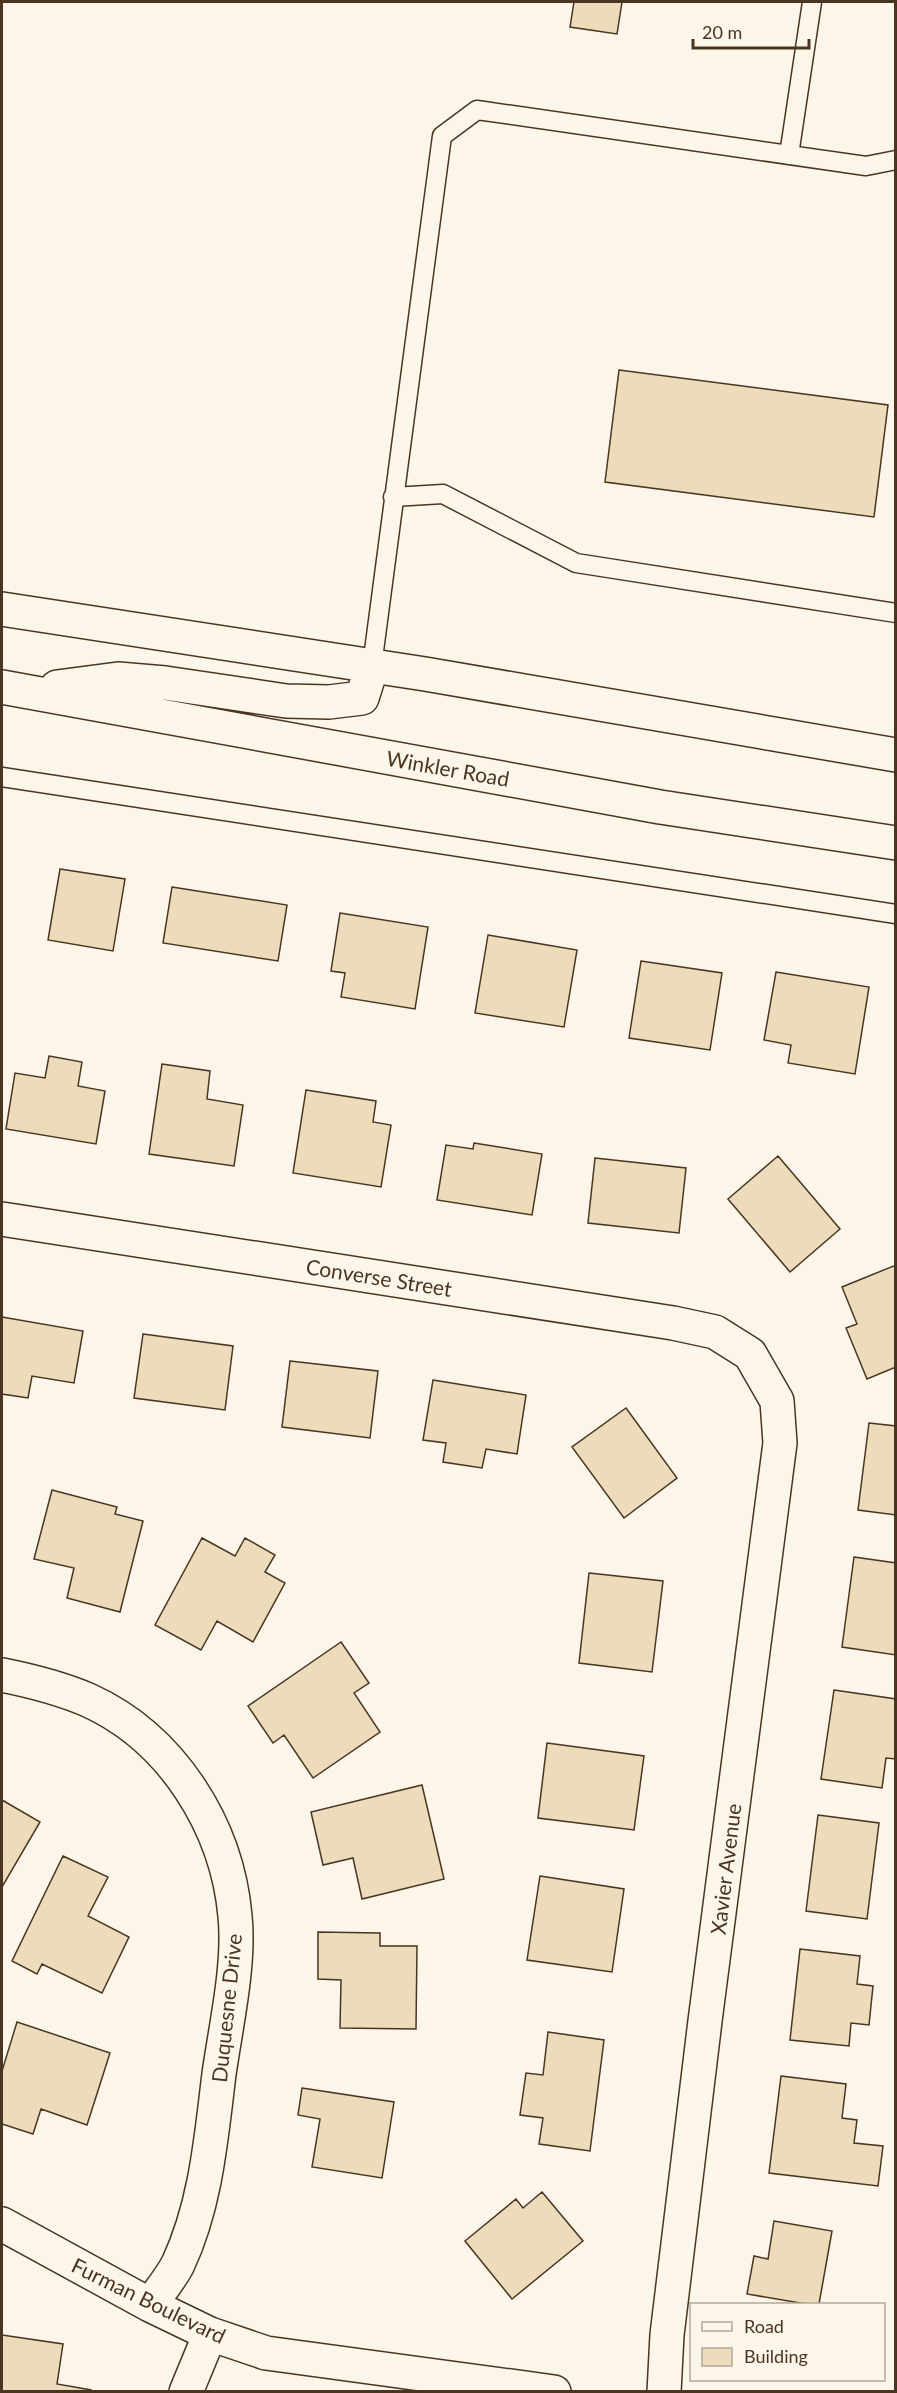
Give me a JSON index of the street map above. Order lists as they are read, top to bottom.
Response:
{
  "streets": {
    "street": [
      "Winkler Road",
      "Converse Street",
      "Xavier Avenue",
      "Duquesne Drive",
      "Furman Boulevard"
    ]
  },
  "crossings": [
    ["Converse Street", "Xavier Avenue"],
    ["Duquesne Drive", "Furman Boulevard"]
  ],
  "legend": ["Road", "Building"],
  "scale_bar": "20 m"
}
